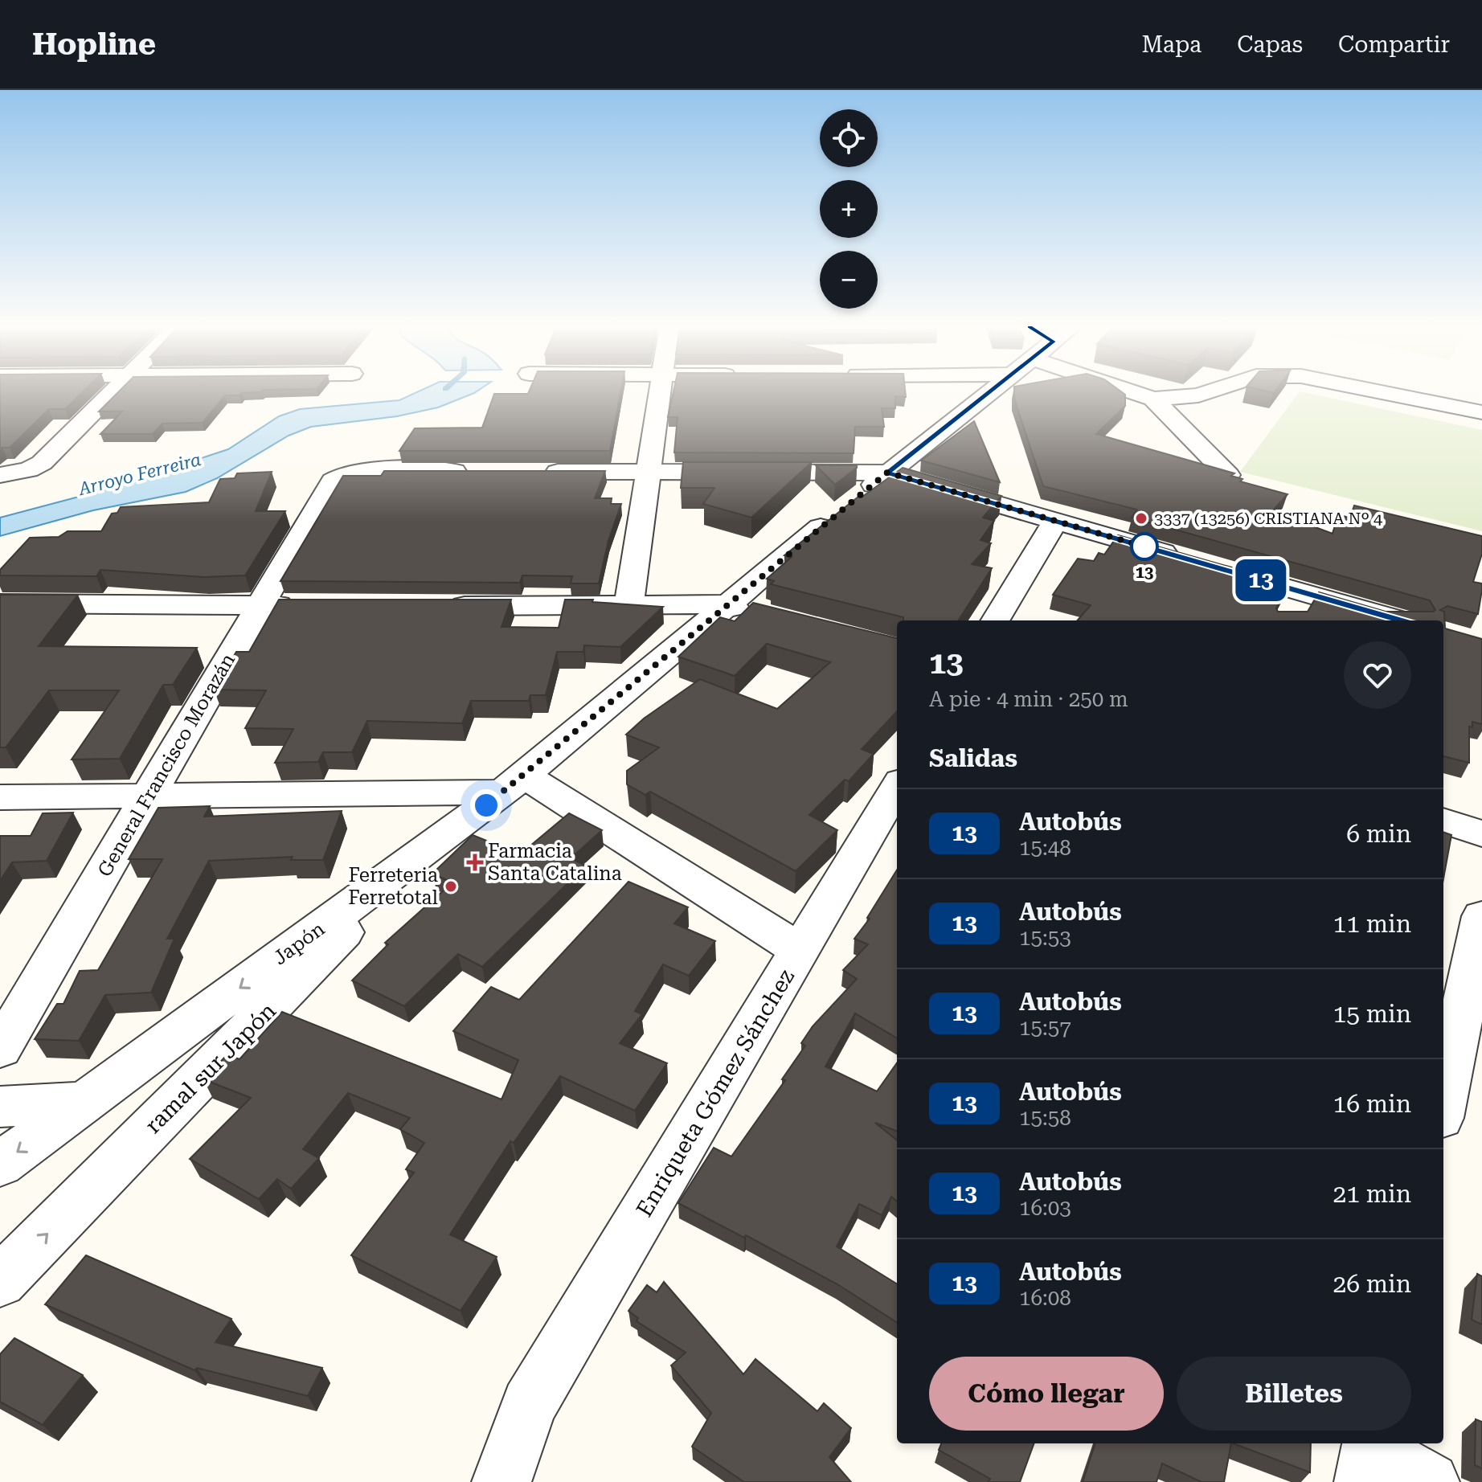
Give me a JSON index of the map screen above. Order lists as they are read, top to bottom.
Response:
{
  "streets": {
    "street": [
      "General Francisco Morazán",
      "Japón",
      "ramal sur Japón",
      "Enriqueta Gómez Sánchez"
    ]
  },
  "crossings": [
    ["Japón", "ramal sur Japón"]
  ],
  "one_way": ["Japón", "ramal sur Japón"],
  "water": ["Arroyo Ferreira"],
  "places": {
    "other": ["3337 (13256) CRISTIANA Nº 4", "13", "Ferreteria Ferretotal"],
    "health": ["Farmacia Santa Catalina"]
  },
  "lines": ["bus line 13"],
  "page": {
    "header": "Hopline",
    "nav": ["Mapa", "Capas", "Compartir"],
    "on_map": "13",
    "map_buttons": ["+", "−"],
    "heading": [
      ["13", "A pie · 4 min · 250 m"],
      "Salidas"
    ],
    "list": [
      {
        "mark": "13",
        "name": "Autobús",
        "note": "15:48",
        "value": "6 min"
      },
      {
        "mark": "13",
        "name": "Autobús",
        "note": "15:53",
        "value": "11 min"
      },
      {
        "mark": "13",
        "name": "Autobús",
        "note": "15:57",
        "value": "15 min"
      },
      {
        "mark": "13",
        "name": "Autobús",
        "note": "15:58",
        "value": "16 min"
      },
      {
        "mark": "13",
        "name": "Autobús",
        "note": "16:03",
        "value": "21 min"
      },
      {
        "mark": "13",
        "name": "Autobús",
        "note": "16:08",
        "value": "26 min"
      }
    ],
    "buttons": ["Cómo llegar", "Billetes"]
  }
}
